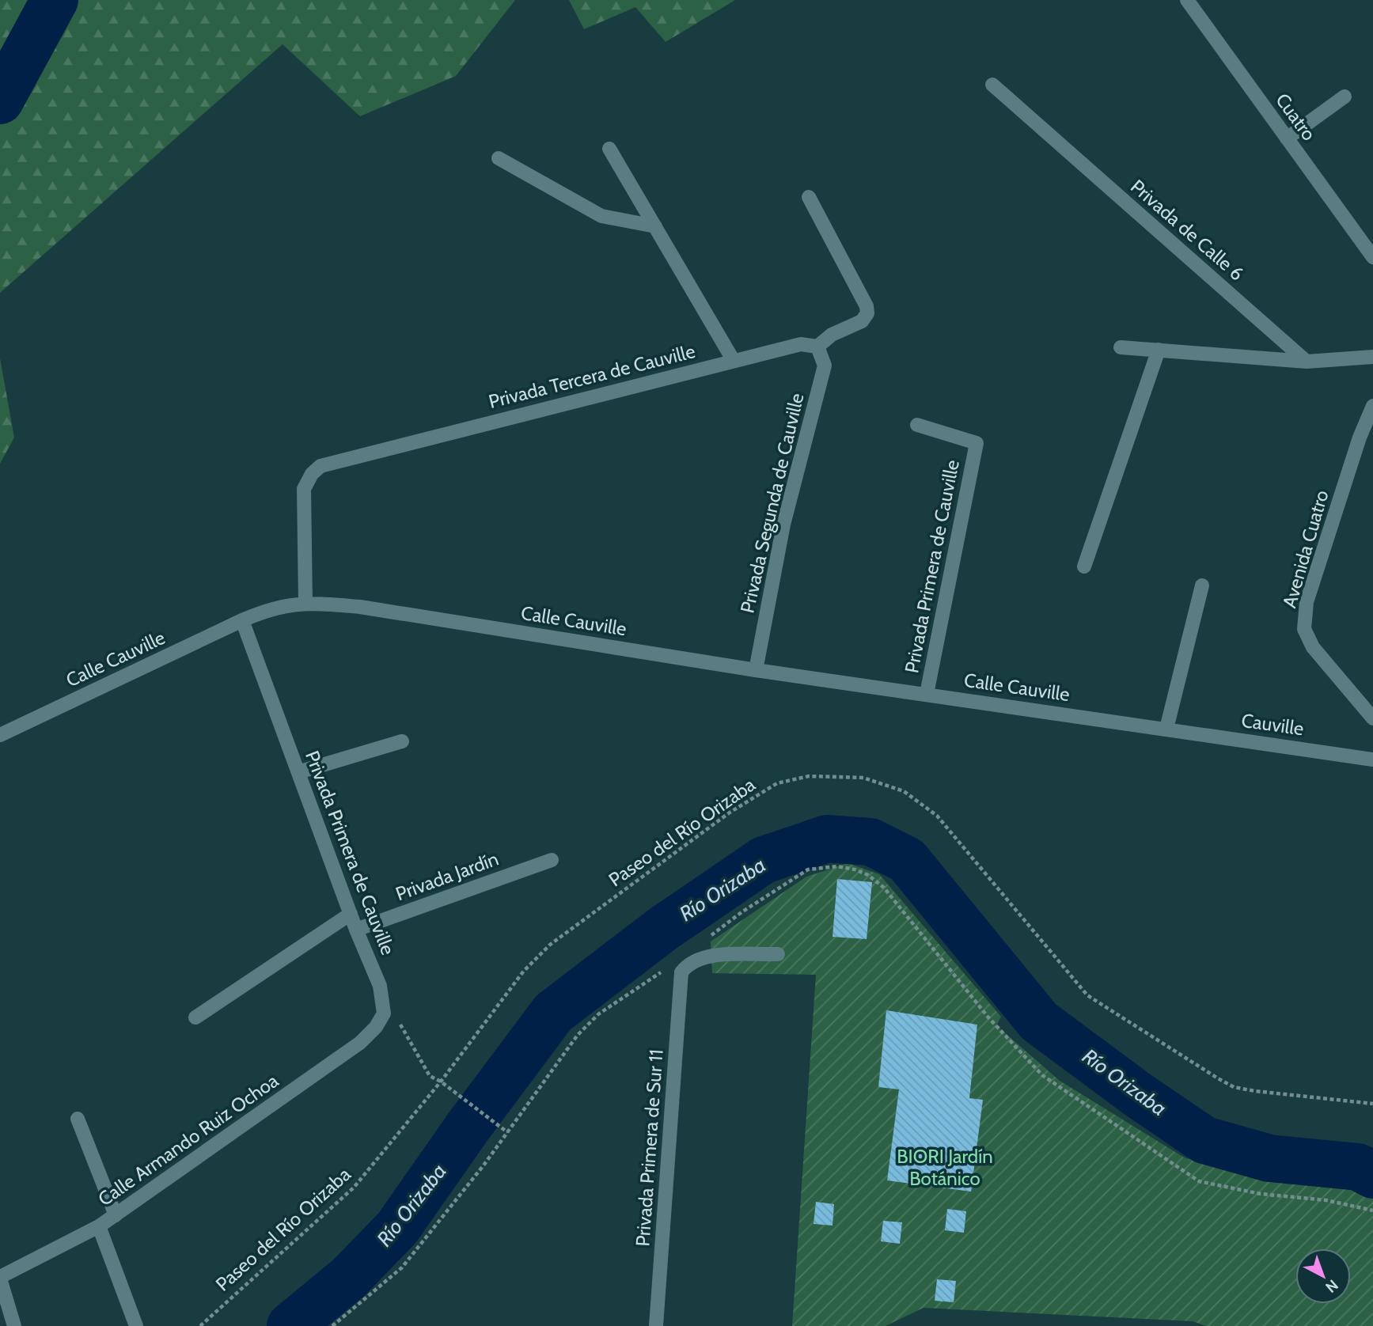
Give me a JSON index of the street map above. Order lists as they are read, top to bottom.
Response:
{
  "streets": {
    "street": [
      "Cuatro",
      "Privada de Calle 6",
      "Privada Tercera de Cauville",
      "Privada Segunda de Cauville",
      "Avenida Cuatro",
      "Privada Primera de Cauville",
      "Calle Cauville",
      "Cauville",
      "Privada Jardín",
      "Calle Armando Ruiz Ochoa",
      "Privada Primera de Sur 11"
    ],
    "path": ["Paseo del Río Orizaba"]
  },
  "crossings": [
    ["Privada Tercera de Cauville", "Calle Cauville"],
    ["Privada Segunda de Cauville", "Calle Cauville"],
    ["Privada Primera de Cauville", "Calle Cauville"],
    ["Privada Primera de Cauville", "Privada Jardín"],
    ["Privada Primera de Cauville", "Calle Armando Ruiz Ochoa"],
    ["Calle Cauville", "Cauville"]
  ],
  "water": ["Río Orizaba"],
  "parks": ["BIORI Jardín Botánico"],
  "north": "bottom right"
}
